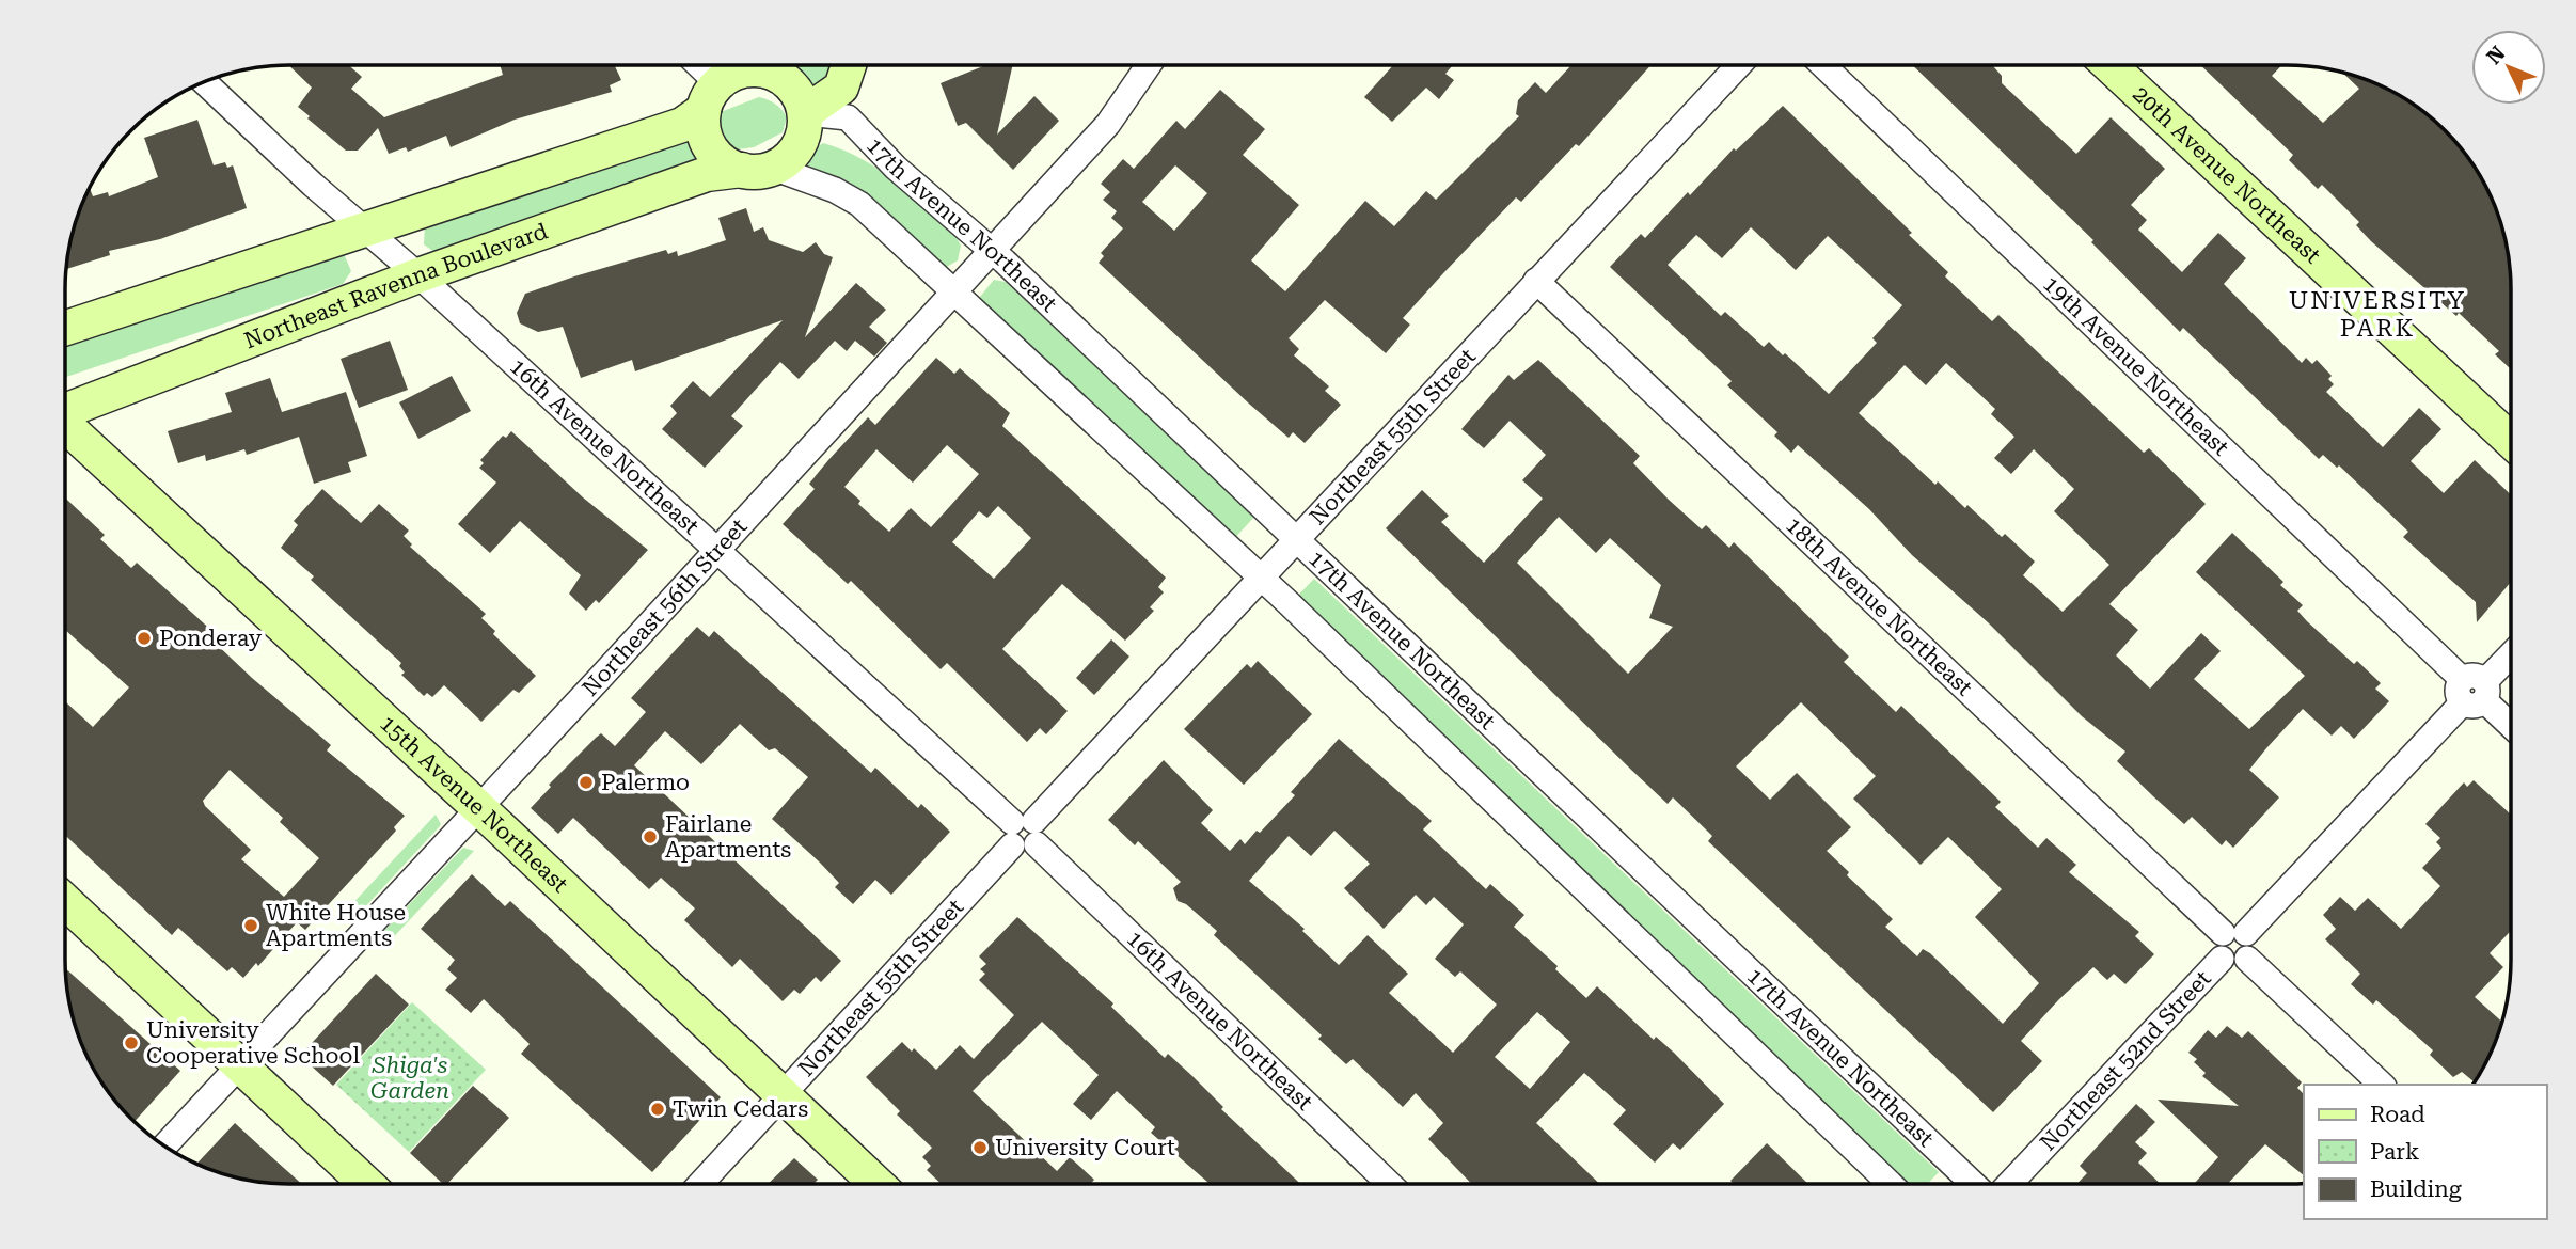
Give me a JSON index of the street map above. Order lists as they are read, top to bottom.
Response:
{
  "streets": {
    "main road": ["20th Avenue Northeast", "Northeast Ravenna Boulevard", "15th Avenue Northeast"],
    "street": [
      "17th Avenue Northeast",
      "19th Avenue Northeast",
      "Northeast 55th Street",
      "16th Avenue Northeast",
      "18th Avenue Northeast",
      "Northeast 56th Street",
      "Northeast 52nd Street"
    ]
  },
  "crossings": [
    ["17th Avenue Northeast", "Northeast 55th Street"],
    ["17th Avenue Northeast", "Northeast 56th Street"],
    ["Northeast Ravenna Boulevard", "16th Avenue Northeast"],
    ["Northeast 55th Street", "16th Avenue Northeast"],
    ["Northeast 55th Street", "18th Avenue Northeast"],
    ["Northeast 55th Street", "15th Avenue Northeast"],
    ["16th Avenue Northeast", "Northeast 56th Street"],
    ["18th Avenue Northeast", "Northeast 52nd Street"],
    ["Northeast 56th Street", "15th Avenue Northeast"]
  ],
  "districts": ["UNIVERSITY PARK"],
  "parks": ["Shiga's Garden"],
  "places": [
    "Ponderay",
    "Palermo",
    "Fairlane Apartments",
    "White House Apartments",
    "University Cooperative School",
    "Twin Cedars",
    "University Court"
  ],
  "legend": ["Road", "Park", "Building"],
  "north": "top left"
}
